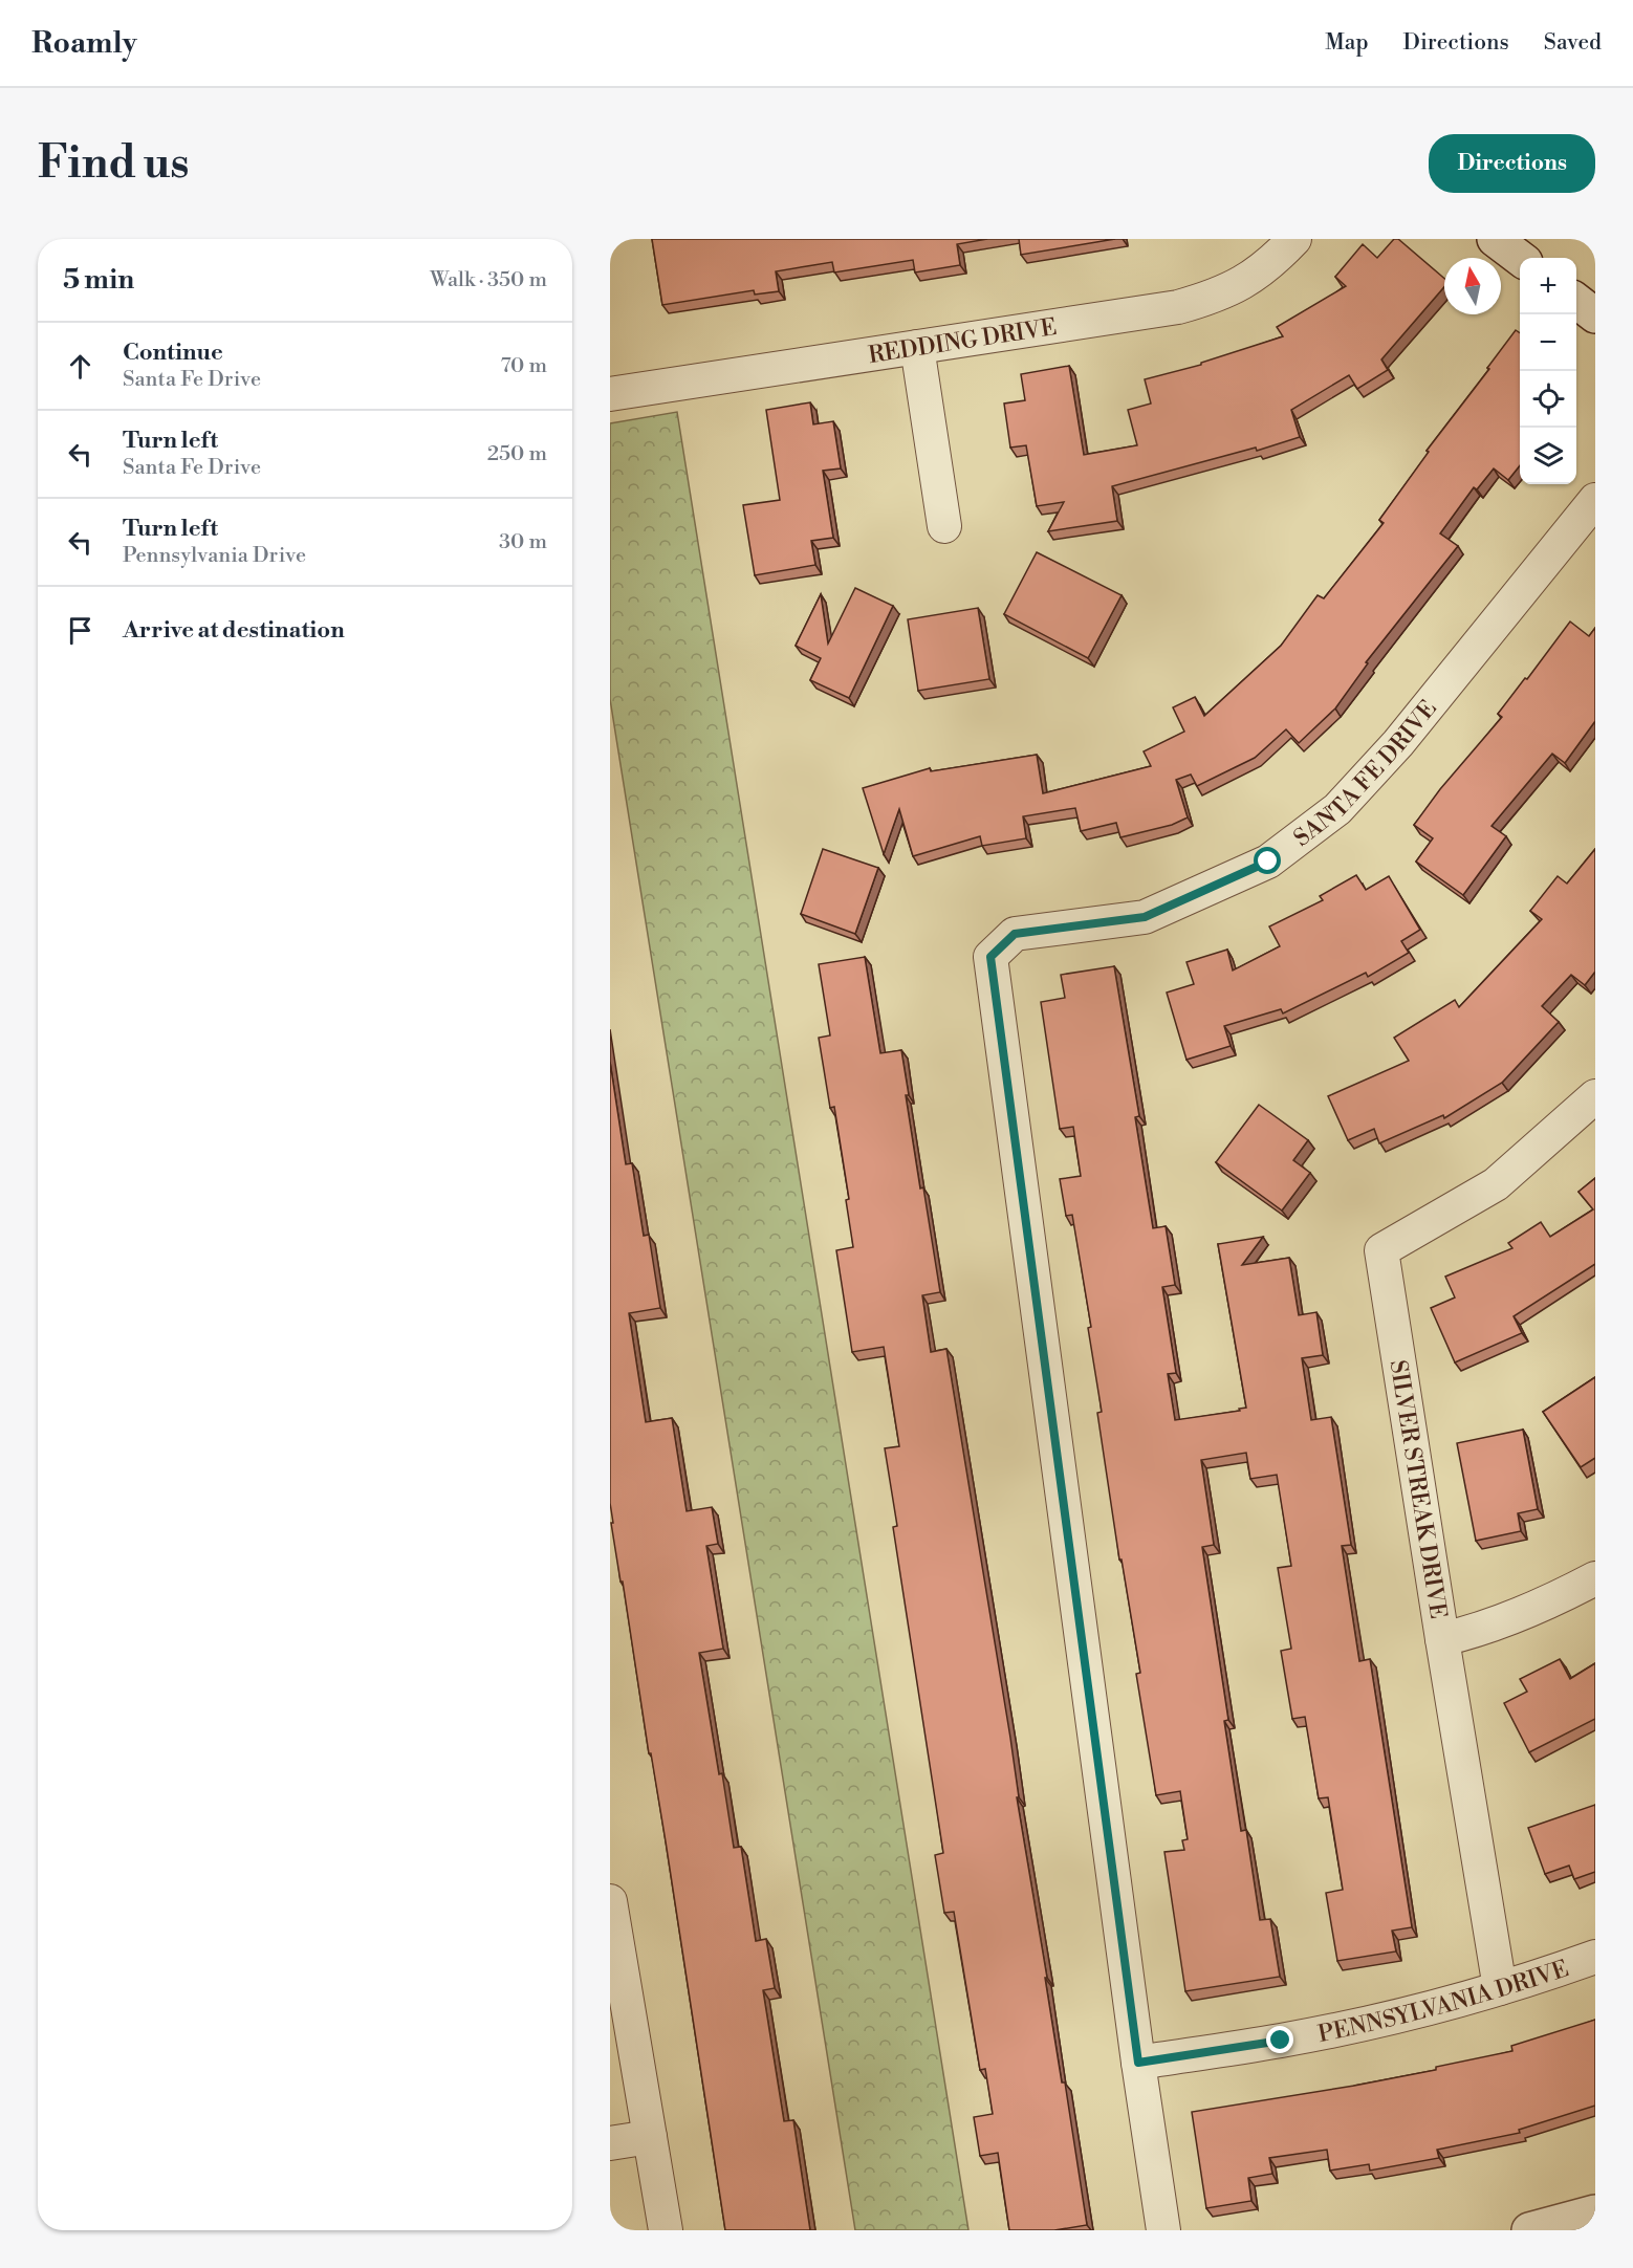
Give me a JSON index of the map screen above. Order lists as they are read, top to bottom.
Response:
{
  "streets": {
    "street": [
      "REDDING DRIVE",
      "SANTA FE DRIVE",
      "SILVER STREAK DRIVE",
      "PENNSYLVANIA DRIVE"
    ]
  },
  "crossings": [
    ["SANTA FE DRIVE", "PENNSYLVANIA DRIVE"],
    ["SILVER STREAK DRIVE", "PENNSYLVANIA DRIVE"]
  ],
  "north": "top",
  "page": {
    "header": "Roamly",
    "nav": ["Map", "Directions", "Saved"],
    "buttons": "Directions",
    "title": "Find us",
    "heading": ["5 min", "Walk · 350 m"],
    "map_buttons": ["+", "−"],
    "list": [
      ["Continue", "Santa Fe Drive", "70 m"],
      ["Turn left", "Santa Fe Drive", "250 m"],
      ["Turn left", "Pennsylvania Drive", "30 m"],
      "Arrive at destination"
    ]
  }
}
